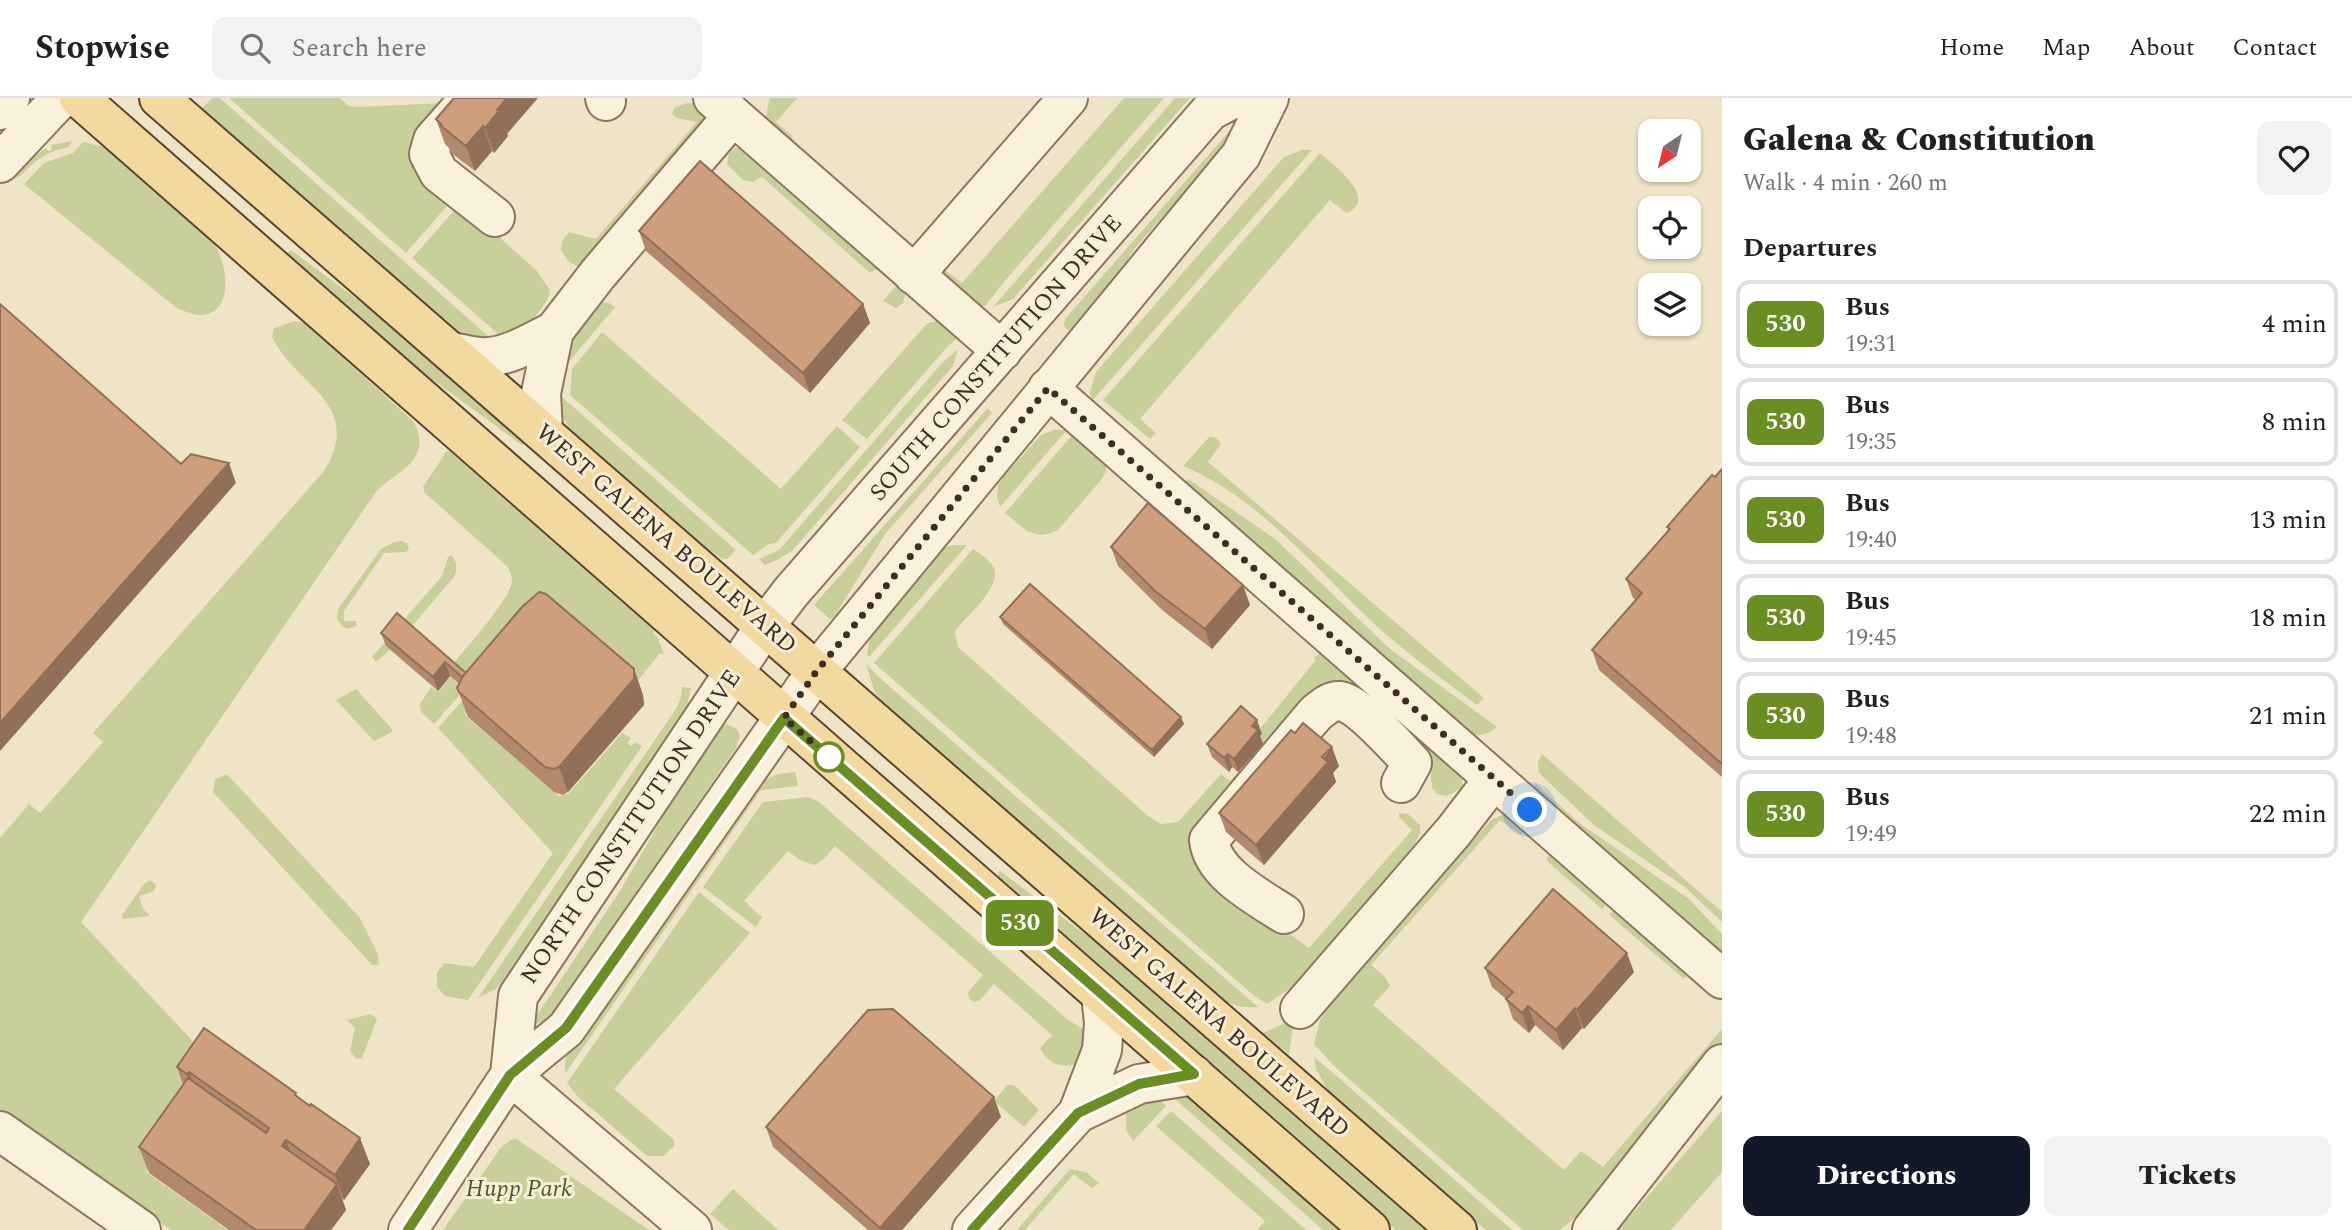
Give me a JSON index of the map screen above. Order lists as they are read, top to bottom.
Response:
{
  "streets": {
    "main road": ["WEST GALENA BOULEVARD"],
    "street": ["SOUTH CONSTITUTION DRIVE", "NORTH CONSTITUTION DRIVE"]
  },
  "crossings": [
    ["SOUTH CONSTITUTION DRIVE", "WEST GALENA BOULEVARD"],
    ["SOUTH CONSTITUTION DRIVE", "NORTH CONSTITUTION DRIVE"],
    ["WEST GALENA BOULEVARD", "NORTH CONSTITUTION DRIVE"]
  ],
  "parks": ["Hupp Park"],
  "lines": ["bus line 530"],
  "north": "bottom left",
  "page": {
    "header": "Stopwise",
    "search": "Search here",
    "nav": [
      "Home",
      "Map",
      "About",
      "Contact"
    ],
    "on_map": "530",
    "heading": [
      ["Galena & Constitution", "Walk · 4 min · 260 m"],
      "Departures"
    ],
    "list": [
      {
        "mark": "530",
        "name": "Bus",
        "note": "19:31",
        "value": "4 min"
      },
      {
        "mark": "530",
        "name": "Bus",
        "note": "19:35",
        "value": "8 min"
      },
      {
        "mark": "530",
        "name": "Bus",
        "note": "19:40",
        "value": "13 min"
      },
      {
        "mark": "530",
        "name": "Bus",
        "note": "19:45",
        "value": "18 min"
      },
      {
        "mark": "530",
        "name": "Bus",
        "note": "19:48",
        "value": "21 min"
      },
      {
        "mark": "530",
        "name": "Bus",
        "note": "19:49",
        "value": "22 min"
      }
    ],
    "buttons": ["Directions", "Tickets"]
  }
}
